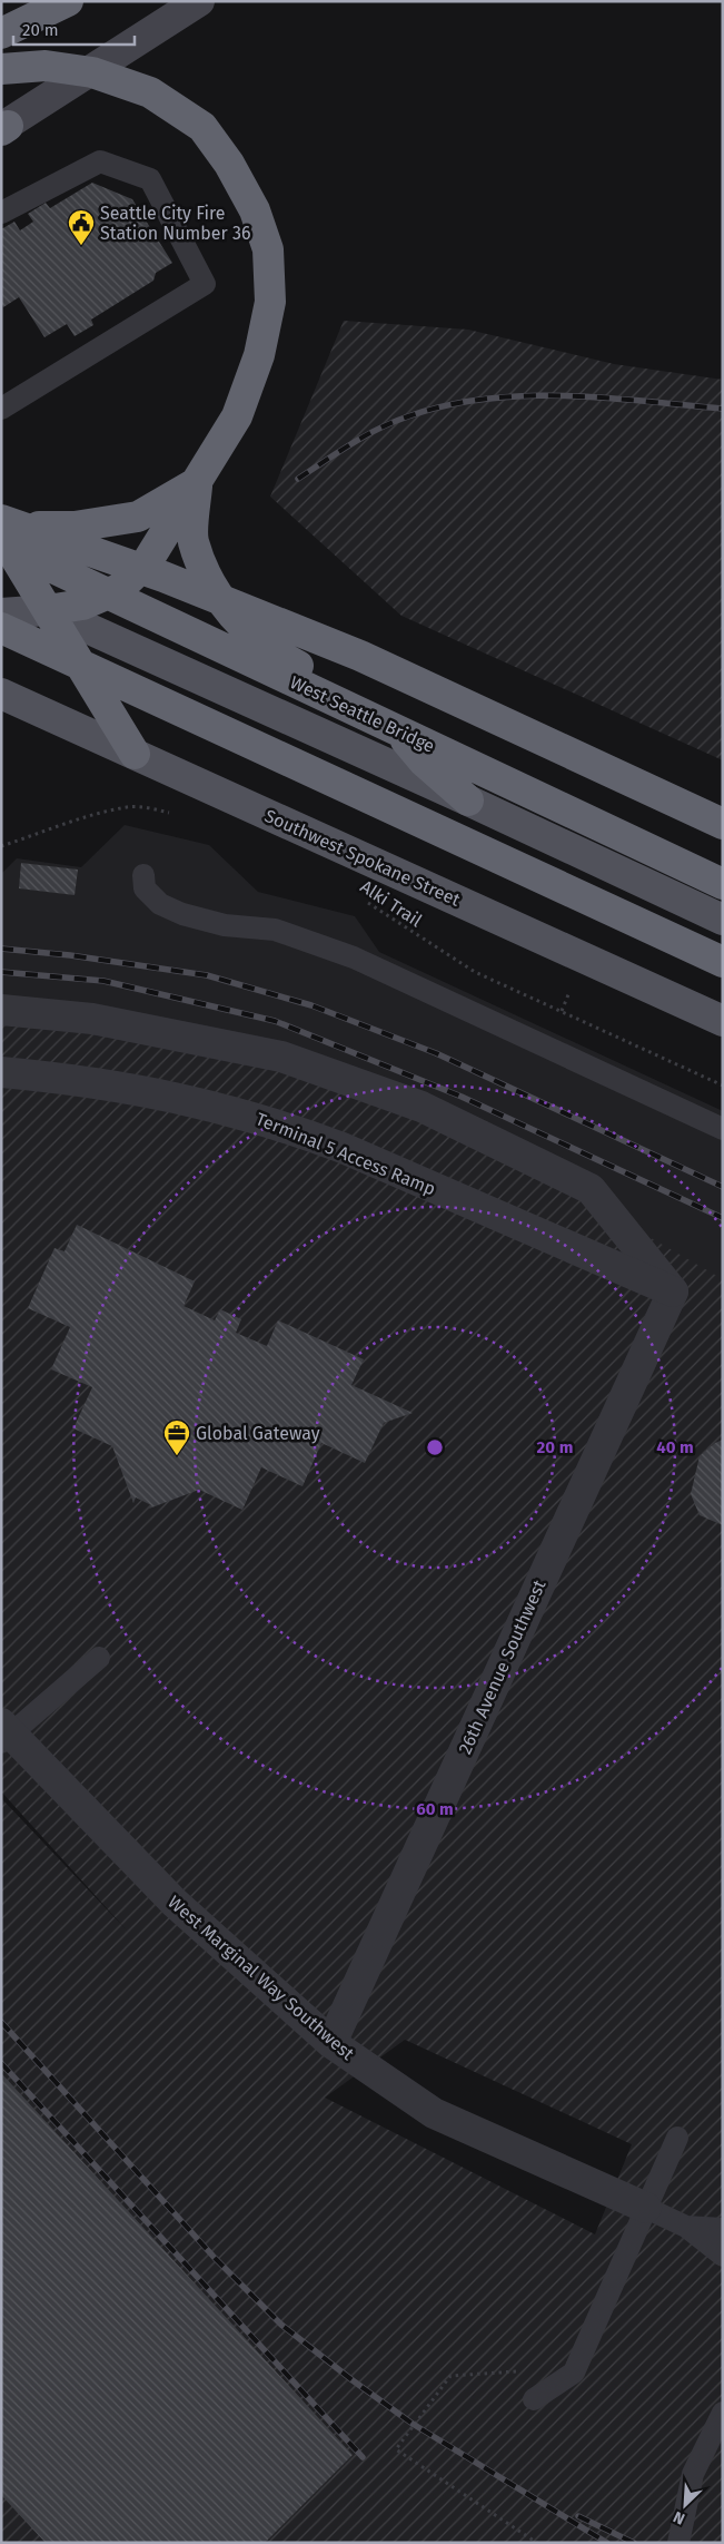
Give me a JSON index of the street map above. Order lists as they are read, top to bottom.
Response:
{
  "streets": {
    "highway": ["West Seattle Bridge"],
    "main road": ["Southwest Spokane Street"],
    "street": ["Terminal 5 Access Ramp", "26th Avenue Southwest", "West Marginal Way Southwest"],
    "path": ["Alki Trail"]
  },
  "crossings": [
    ["Terminal 5 Access Ramp", "26th Avenue Southwest"],
    ["26th Avenue Southwest", "West Marginal Way Southwest"]
  ],
  "places": {
    "public building": ["Seattle City Fire Station Number 36"],
    "office": ["Global Gateway"]
  },
  "scale_bar": "20 m",
  "north": "bottom left",
  "rings": ["20 m", "40 m", "60 m"]
}
